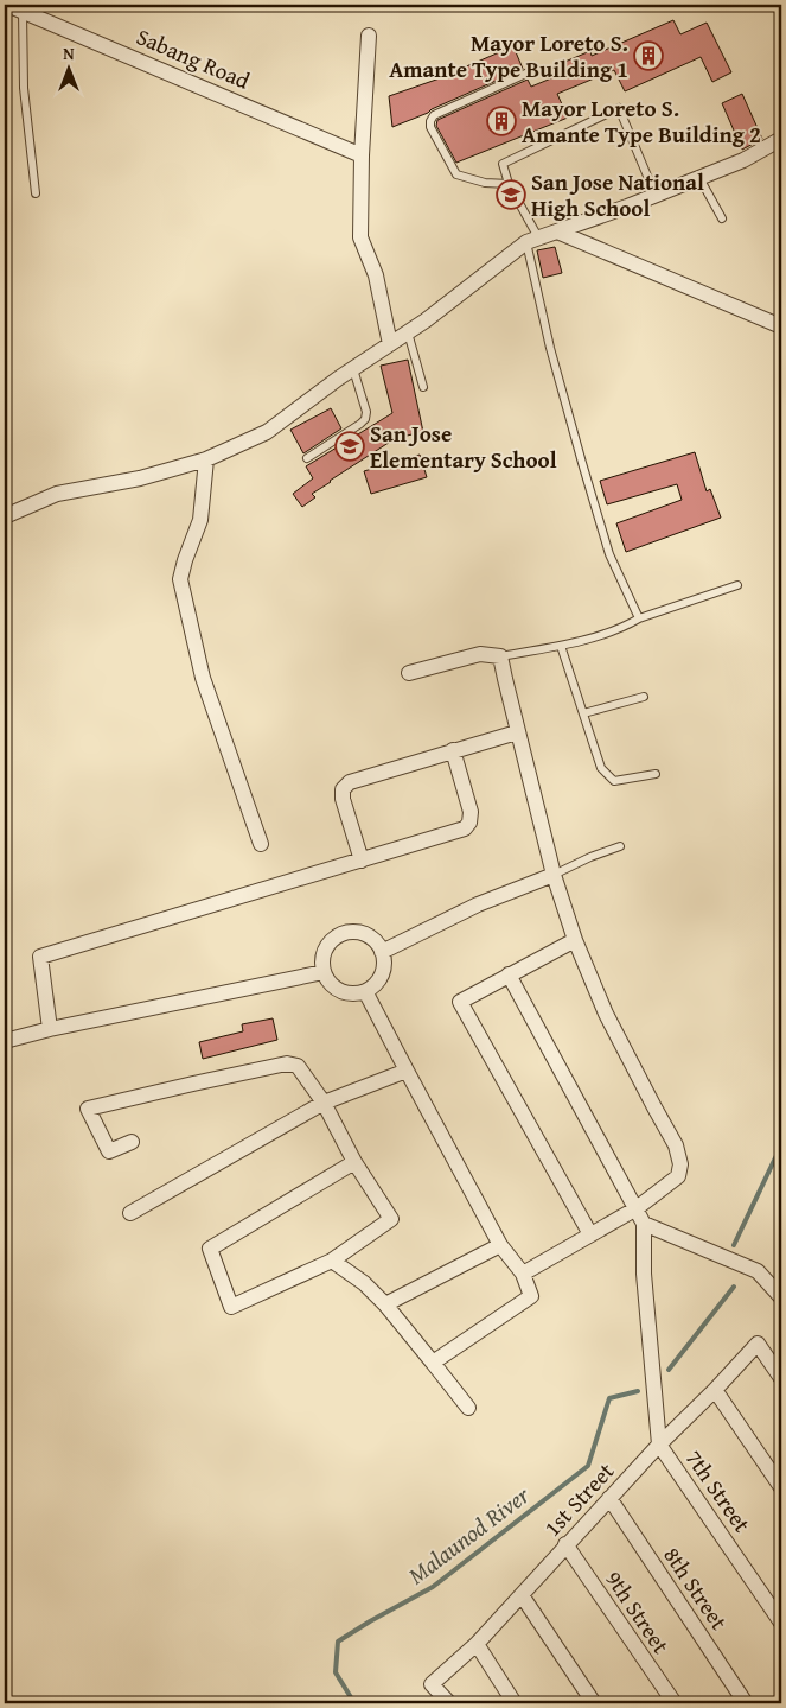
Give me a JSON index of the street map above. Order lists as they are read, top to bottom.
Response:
{
  "streets": {
    "street": [
      "Sabang Road",
      "7th Street",
      "1st Street",
      "8th Street",
      "9th Street"
    ]
  },
  "crossings": [
    ["7th Street", "1st Street"],
    ["1st Street", "8th Street"],
    ["1st Street", "9th Street"]
  ],
  "water": ["Malaunod River"],
  "places": {
    "building": ["Mayor Loreto S. Amante Type Building 1", "Mayor Loreto S. Amante Type Building 2"],
    "school or university": ["San Jose National High School", "San Jose Elementary School"]
  },
  "north": "top"
}
